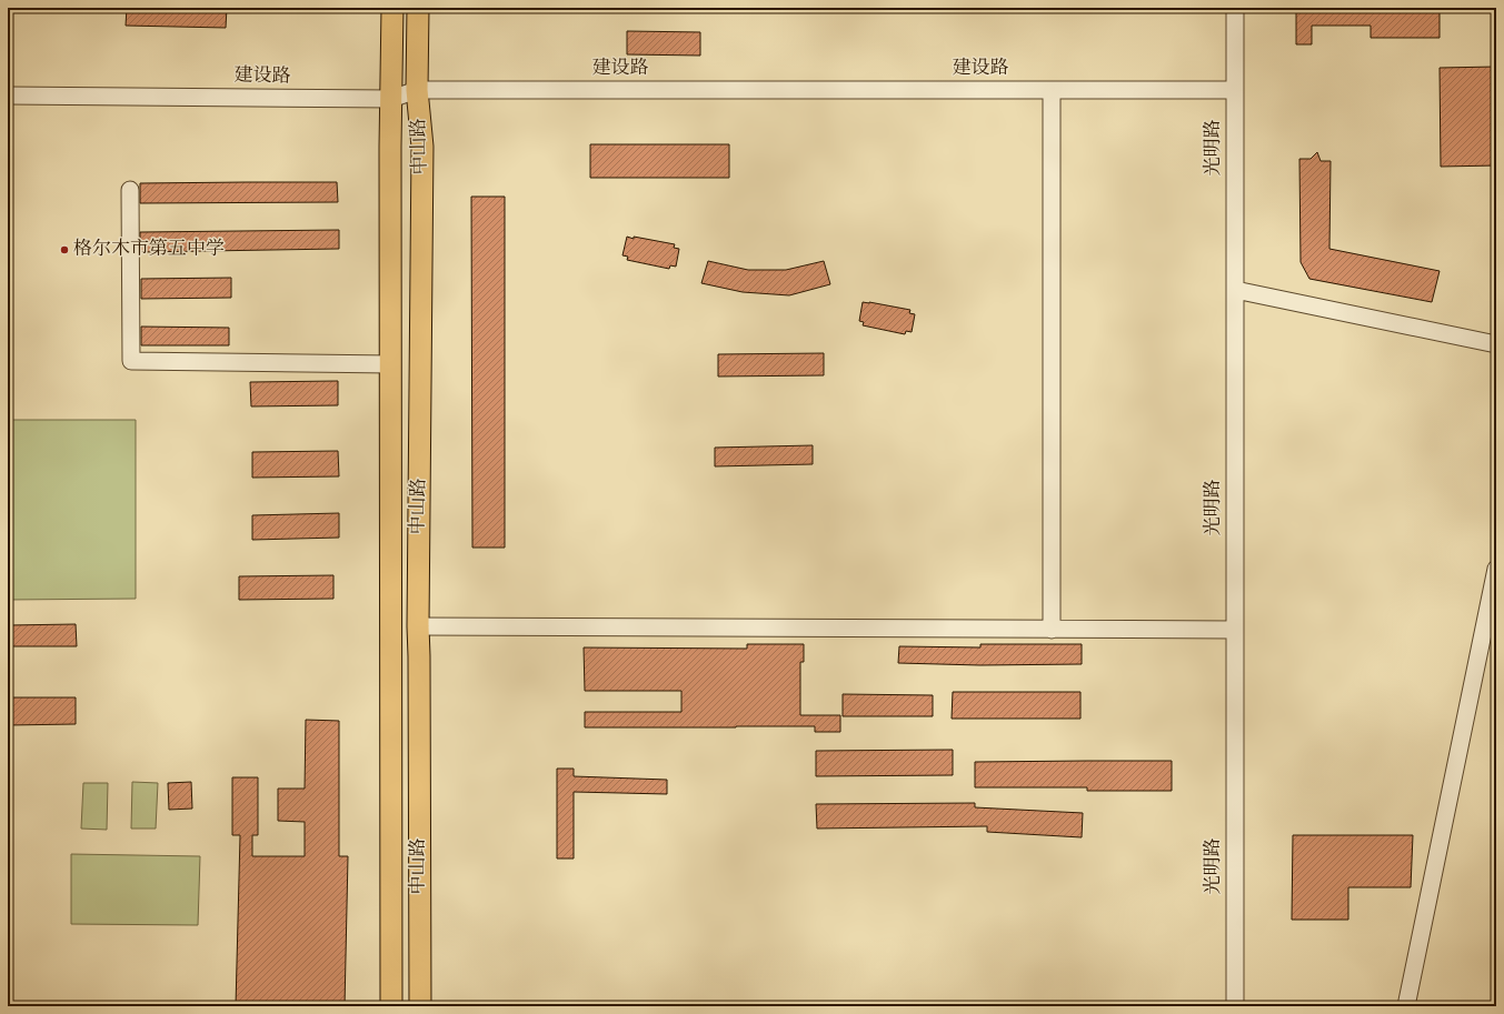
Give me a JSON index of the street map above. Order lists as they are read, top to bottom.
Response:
{
  "streets": {
    "main road": ["中山路"],
    "street": ["建设路", "光明路"]
  },
  "crossings": [
    ["建设路", "中山路"],
    ["建设路", "光明路"]
  ],
  "places": ["格尔木市第五中学"]
}
